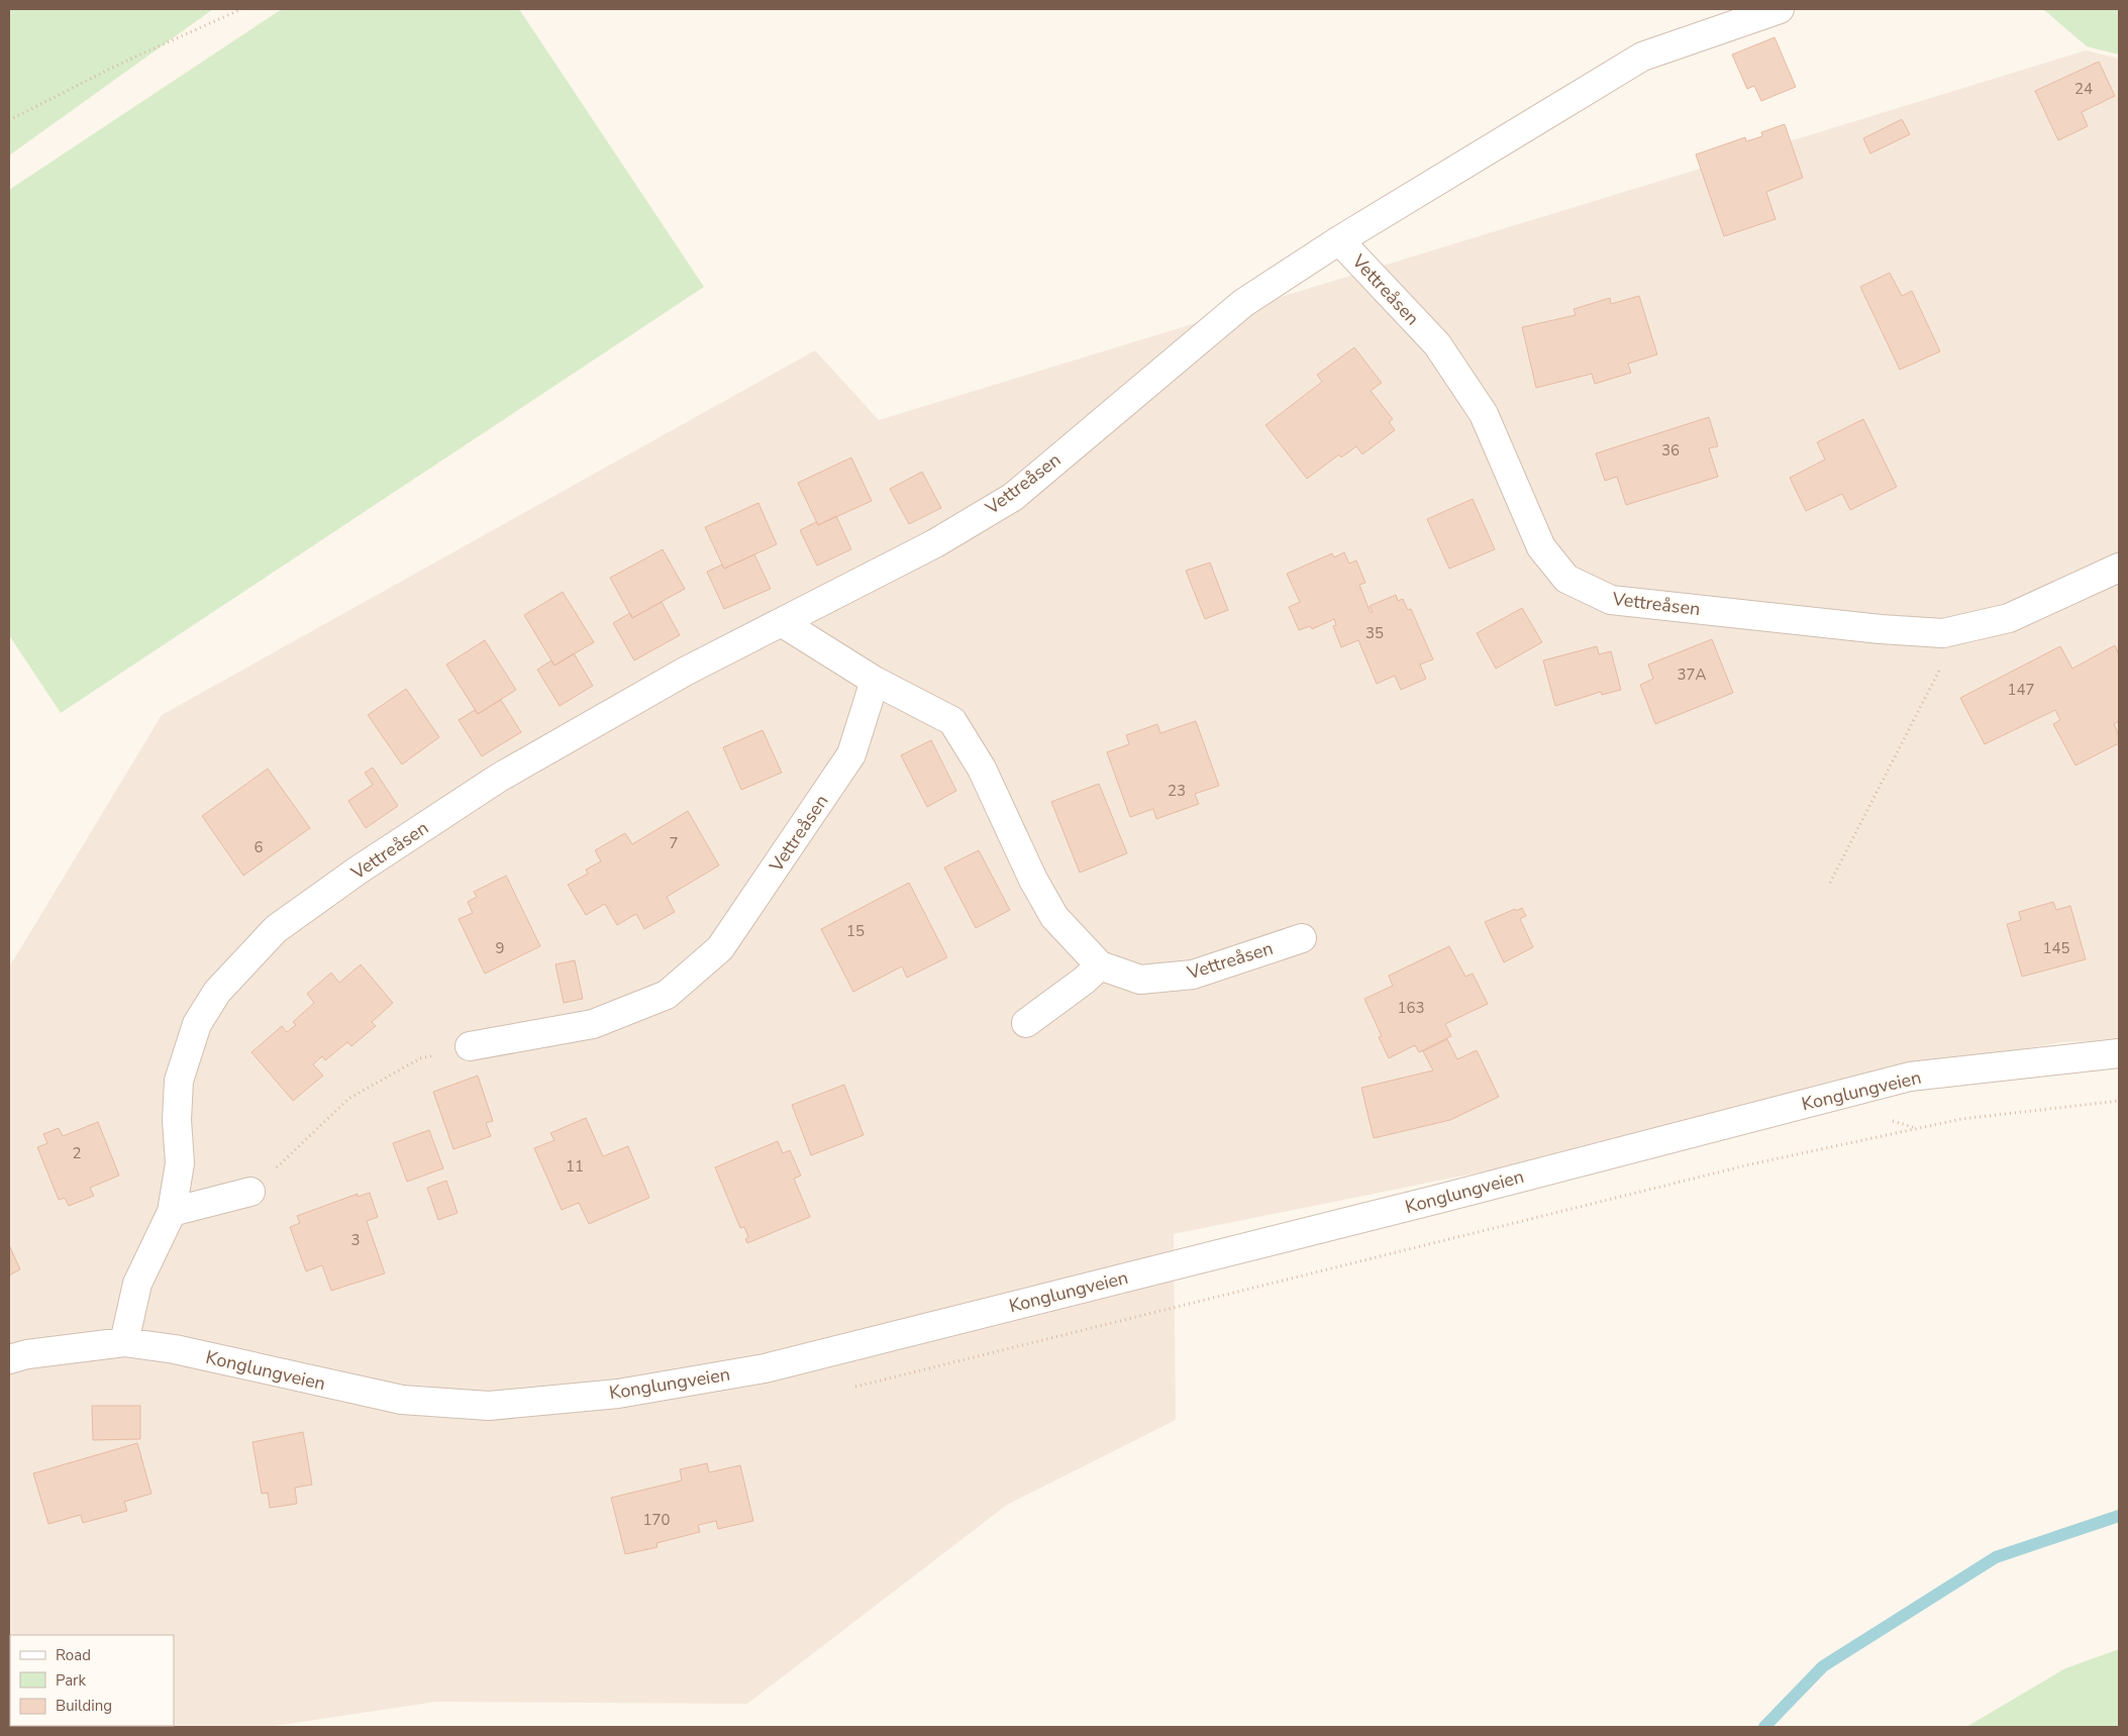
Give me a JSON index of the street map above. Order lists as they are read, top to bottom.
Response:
{
  "streets": {
    "street": ["Vettreåsen", "Konglungveien"]
  },
  "crossings": [
    ["Vettreåsen", "Konglungveien"]
  ],
  "house_numbers": [
    "24",
    "36",
    "35",
    "37A",
    "147",
    "23",
    "7",
    "6",
    "15",
    "9",
    "145",
    "163",
    "2",
    "11",
    "3",
    "170"
  ],
  "legend": ["Road", "Park", "Building"]
}
